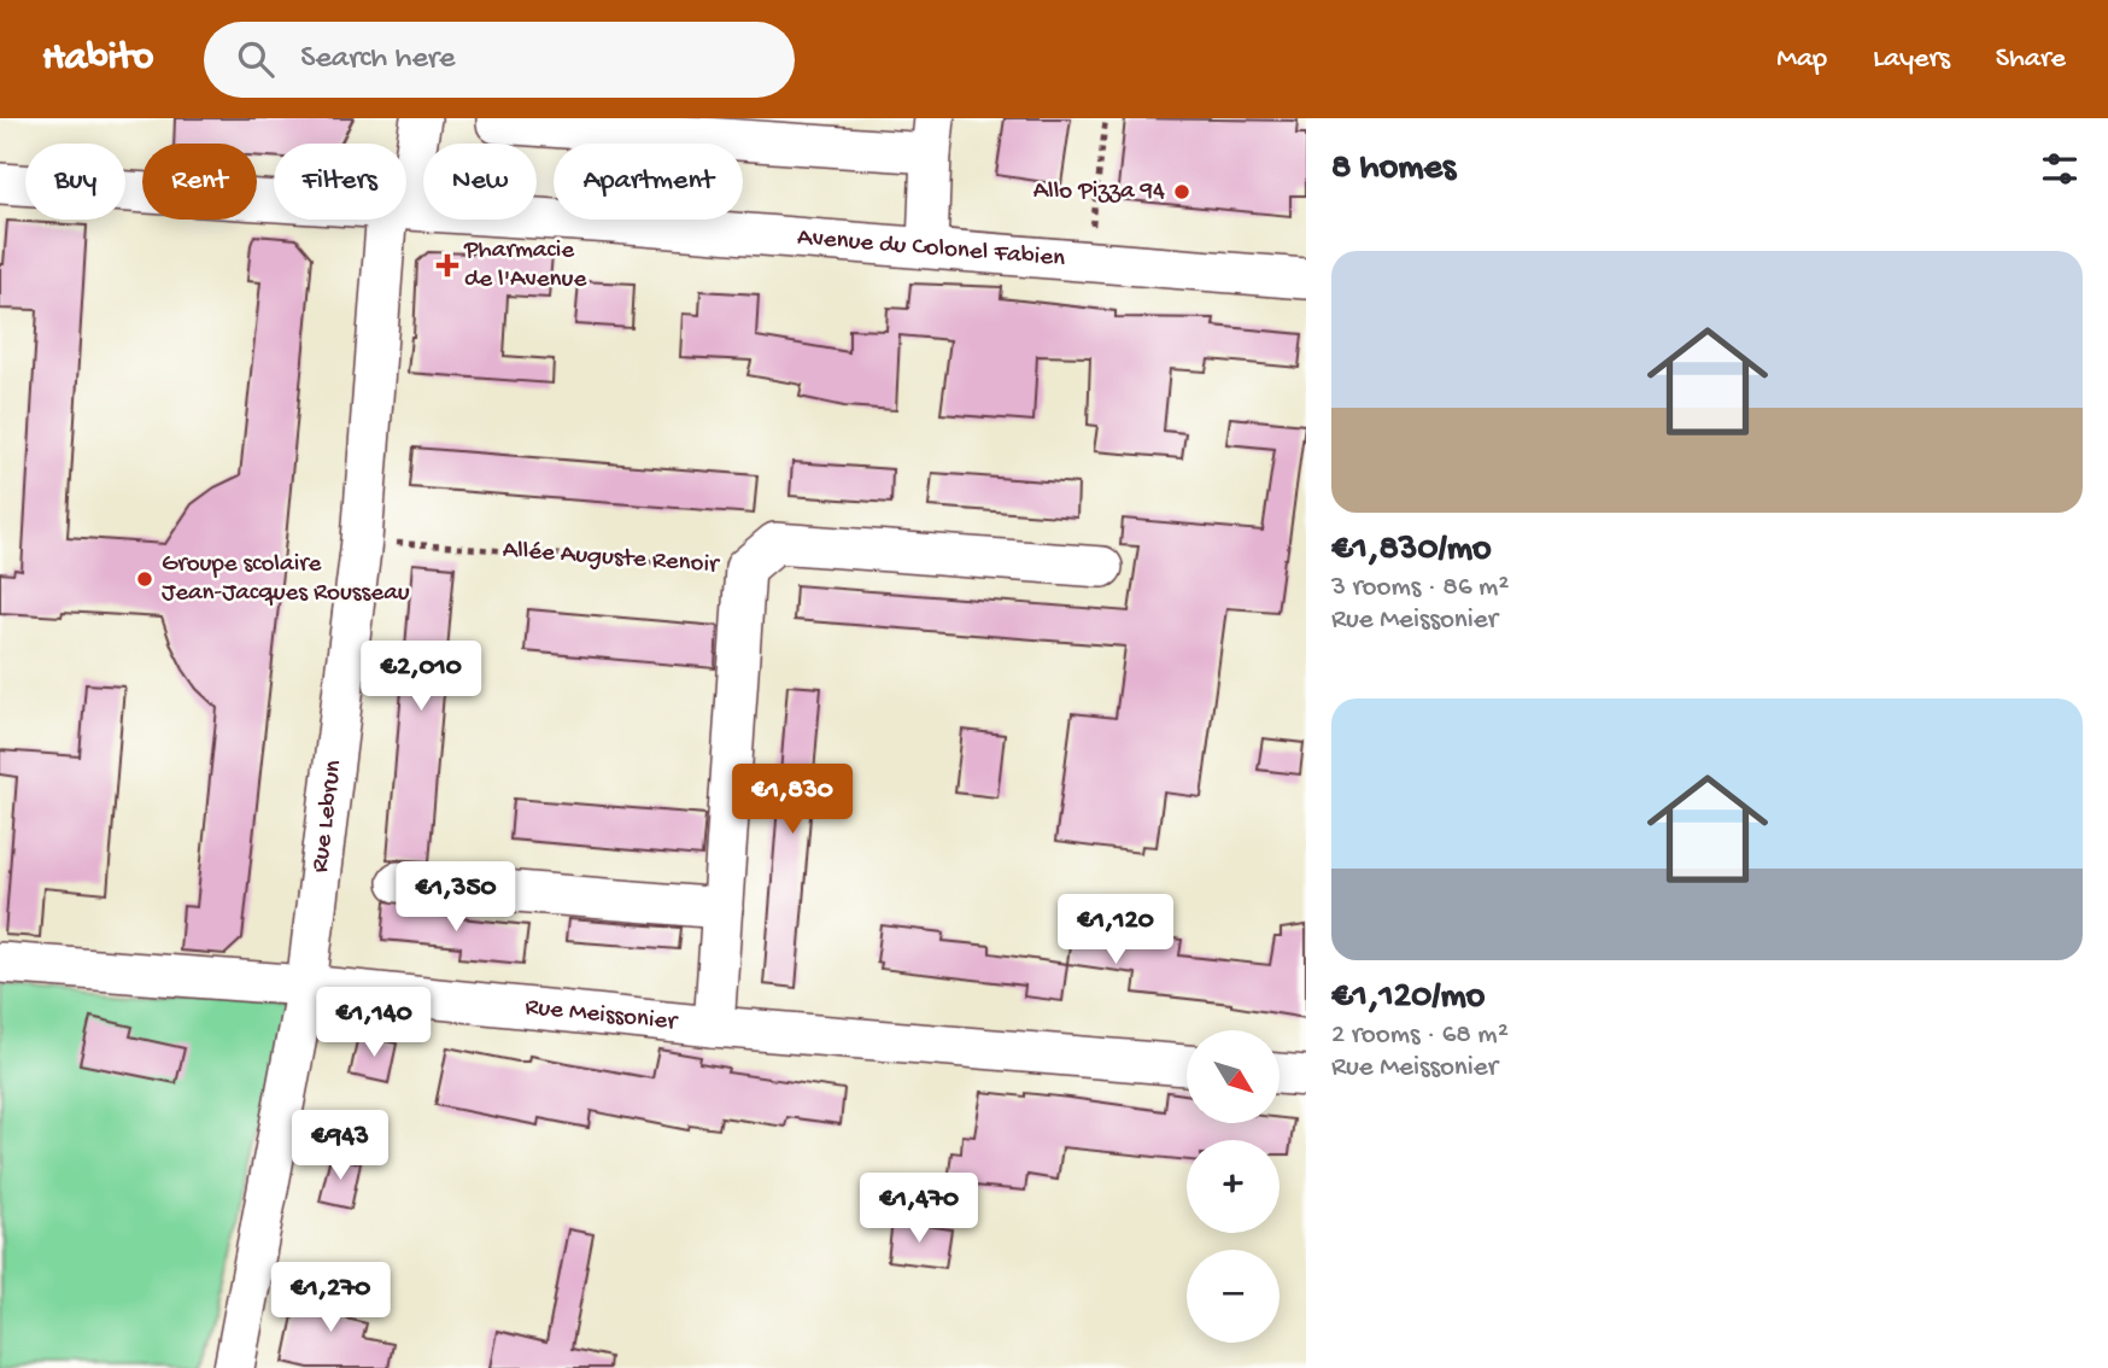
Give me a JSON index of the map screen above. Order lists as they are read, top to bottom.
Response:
{
  "streets": {
    "street": [
      "Avenue du Colonel Fabien",
      "Allée Auguste Renoir",
      "Rue Lebrun",
      "Rue Meissonier"
    ]
  },
  "crossings": [
    ["Allée Auguste Renoir", "Rue Lebrun"],
    ["Rue Lebrun", "Rue Meissonier"]
  ],
  "places": {
    "other": ["Allo Pizza 94", "Groupe scolaire Jean-Jacques Rousseau"],
    "health": ["Pharmacie de l'Avenue"]
  },
  "north": "bottom right",
  "page": {
    "header": "Habito",
    "search": "Search here",
    "nav": ["Map", "Layers", "Share"],
    "heading": "8 homes",
    "chip": [
      "Buy",
      "Rent",
      "Filters",
      "New",
      "Apartment"
    ],
    "list": [
      {
        "name": "€1,830/mo",
        "note": "3 rooms · 86 m² · Rue Meissonier"
      },
      {
        "name": "€1,120/mo",
        "note": "2 rooms · 68 m² · Rue Meissonier"
      }
    ],
    "price": [
      "€2,010",
      "€1,830",
      "€1,350",
      "€1,120",
      "€1,140",
      "€943",
      "€1,470",
      "€1,270"
    ],
    "map_buttons": ["+", "−"]
  }
}
